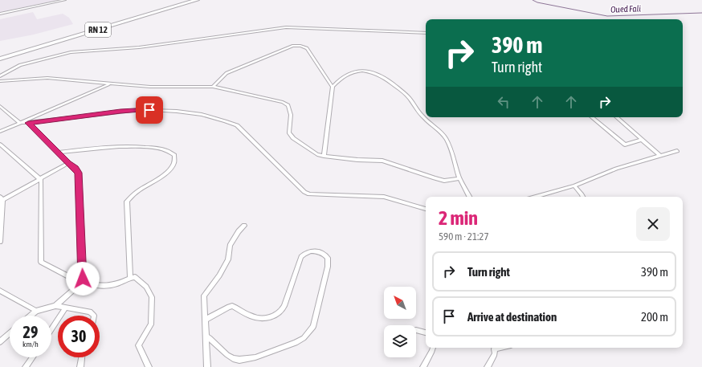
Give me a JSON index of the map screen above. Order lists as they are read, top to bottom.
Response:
{
  "streets": {
    "highway": ["RN 12"]
  },
  "water": ["Oued Fali"],
  "north": "top left",
  "page": {
    "turn": ["390 m", "Turn right"],
    "heading": ["2 min", "590 m · 21:27"],
    "list": [
      {
        "name": "Turn right",
        "value": "390 m"
      },
      {
        "name": "Arrive at destination",
        "value": "200 m"
      }
    ],
    "speed": "29 km/h",
    "limit": "30"
  }
}
